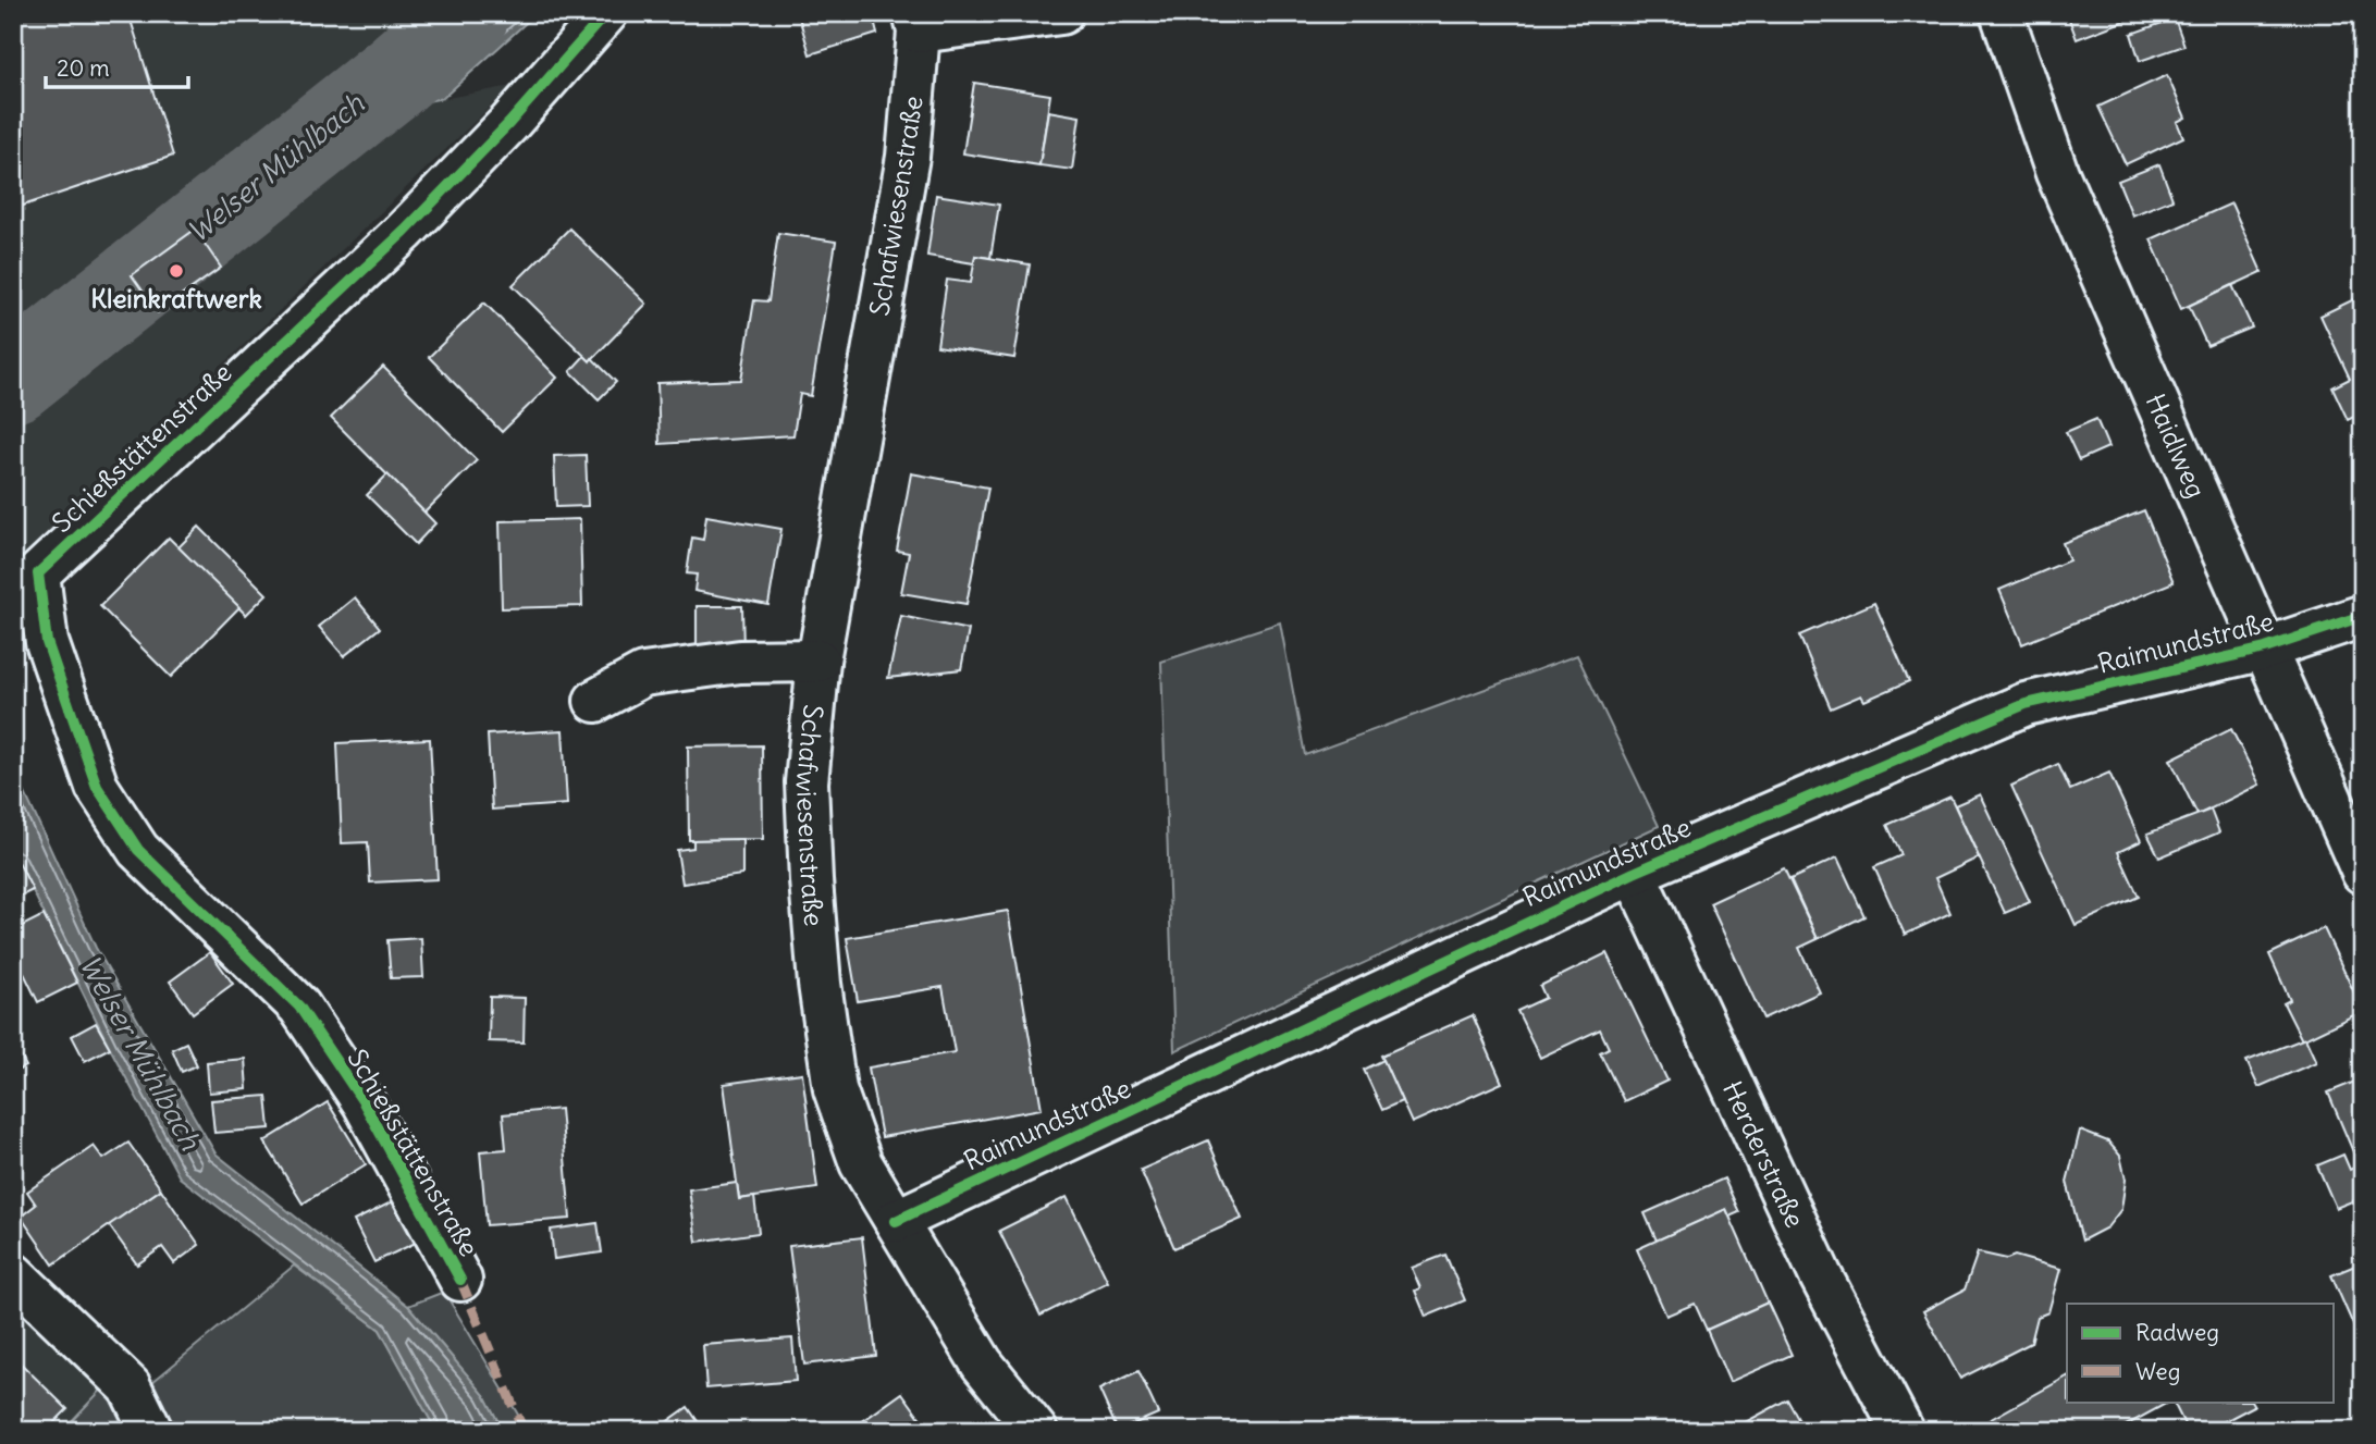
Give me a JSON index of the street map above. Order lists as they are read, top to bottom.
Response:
{
  "streets": {
    "street": [
      "Schafwiesenstraße",
      "Haidlweg",
      "Schießstättenstraße",
      "Raimundstraße",
      "Herderstraße"
    ]
  },
  "crossings": [
    ["Schafwiesenstraße", "Raimundstraße"],
    ["Haidlweg", "Raimundstraße"],
    ["Raimundstraße", "Herderstraße"]
  ],
  "water": ["Welser Mühlbach"],
  "places": ["Kleinkraftwerk"],
  "legend": ["Radweg", "Weg"],
  "scale_bar": "20 m"
}
